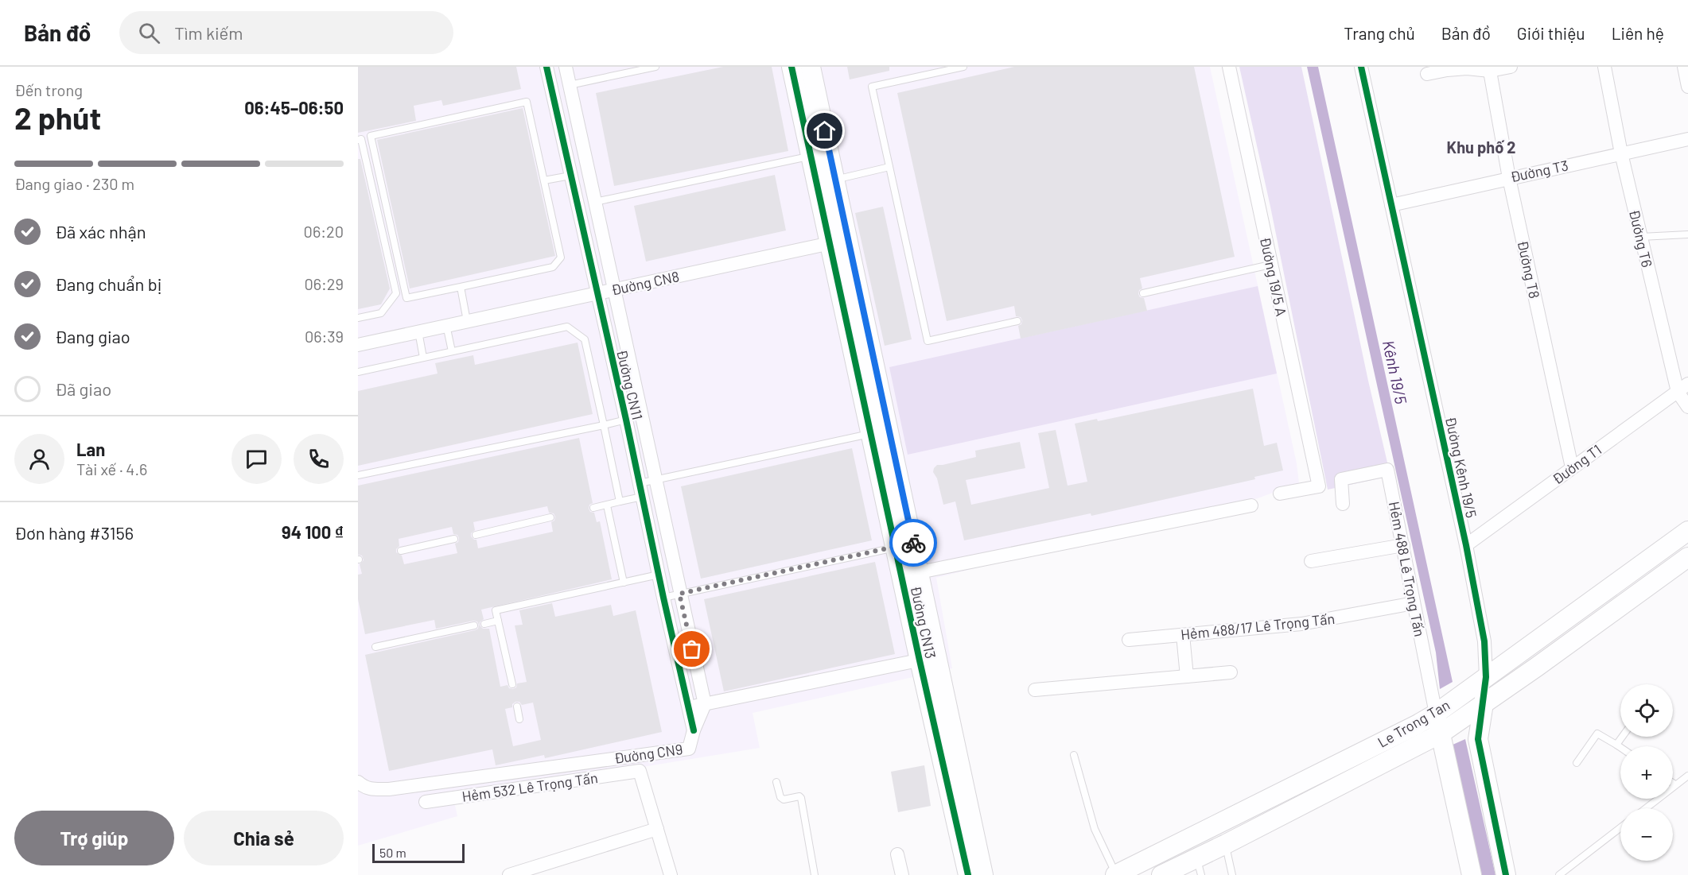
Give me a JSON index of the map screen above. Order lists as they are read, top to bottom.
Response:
{
  "streets": {
    "street": [
      "Đường T3",
      "Đường T6",
      "Đường T8",
      "Đường 19/5 A",
      "Đường CN8",
      "Đường CN11",
      "Đường T1",
      "Đường Kênh 19/5",
      "Hẻm 488 Lê Trọng Tấn",
      "Đường CN13",
      "Hẻm 488/17 Lê Trọng Tấn",
      "Le Trong Tan",
      "Đường CN9",
      "Hẻm 532 Lê Trọng Tấn"
    ]
  },
  "crossings": [
    ["Đường T3", "Đường T6"],
    ["Đường T3", "Đường T8"],
    ["Đường T3", "Đường Kênh 19/5"],
    ["Đường T6", "Đường T1"],
    ["Đường T8", "Đường T1"],
    ["Đường CN8", "Đường CN11"],
    ["Đường CN8", "Đường CN13"],
    ["Đường CN11", "Đường CN9"],
    ["Đường T1", "Đường Kênh 19/5"],
    ["Đường Kênh 19/5", "Le Trong Tan"],
    ["Hẻm 488 Lê Trọng Tấn", "Hẻm 488/17 Lê Trọng Tấn"],
    ["Hẻm 488 Lê Trọng Tấn", "Le Trong Tan"]
  ],
  "districts": ["Khu phố 2"],
  "water": ["Kênh 19/5"],
  "scale_bar": "50 m",
  "page": {
    "header": "Bản đồ",
    "search": "Tìm kiếm",
    "nav": [
      "Trang chủ",
      "Bản đồ",
      "Giới thiệu",
      "Liên hệ"
    ],
    "heading": ["2 phút", "Đến trong", "06:45–06:50"],
    "panel": [
      "Lan",
      "Tài xế · 4.6",
      "Đơn hàng #3156",
      "94 100 ₫"
    ],
    "bar": "Đang giao · 230 m",
    "list": [
      ["Đã xác nhận", "06:20"],
      ["Đang chuẩn bị", "06:29"],
      ["Đang giao", "06:39"],
      "Đã giao"
    ],
    "map_buttons": ["+", "−"],
    "buttons": ["Trợ giúp", "Chia sẻ"],
    "scale": "50 m"
  }
}
